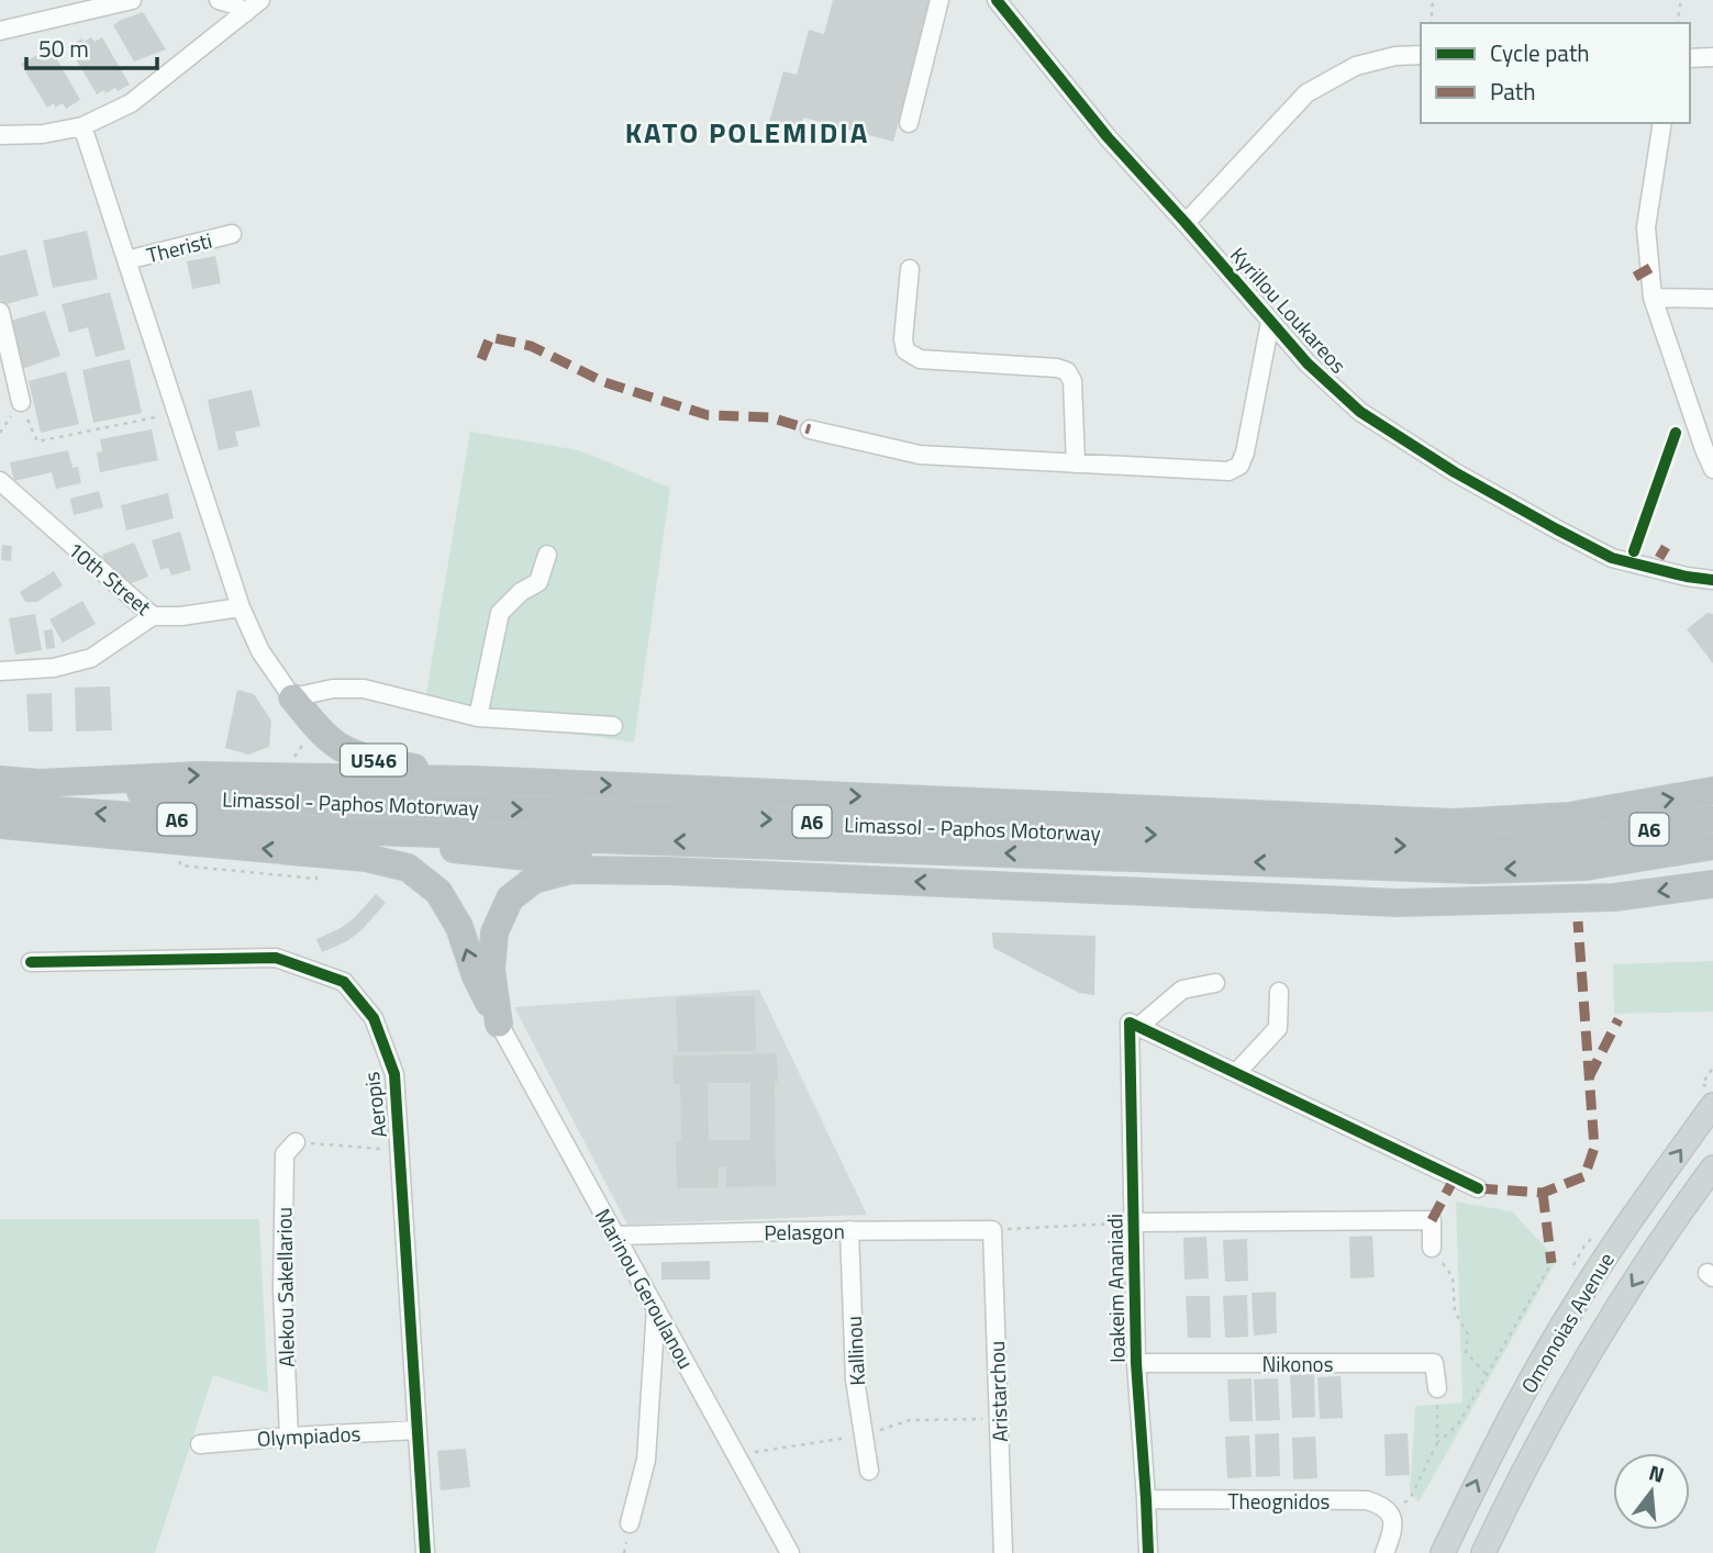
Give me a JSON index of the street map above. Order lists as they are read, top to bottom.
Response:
{
  "streets": {
    "highway": ["U546", "Limassol - Paphos Motorway", "A6"],
    "main road": ["Omonoias Avenue"],
    "street": [
      "Theristi",
      "Kyrillou Loukareos",
      "10th Street",
      "Aeropis",
      "Pelasgon",
      "Alekou Sakellariou",
      "Marinou Geroulanou",
      "Ioakeim Ananiadi",
      "Kallinou",
      "Nikonos",
      "Aristarchou",
      "Olympiados",
      "Theognidos"
    ]
  },
  "crossings": [
    ["Theristi", "U546"],
    ["10th Street", "U546"],
    ["Aeropis", "Olympiados"],
    ["Pelasgon", "Marinou Geroulanou"],
    ["Pelasgon", "Kallinou"],
    ["Pelasgon", "Aristarchou"],
    ["Alekou Sakellariou", "Olympiados"],
    ["Ioakeim Ananiadi", "Nikonos"],
    ["Ioakeim Ananiadi", "Theognidos"]
  ],
  "districts": ["KATO POLEMIDIA"],
  "legend": ["Cycle path", "Path"],
  "scale_bar": "50 m",
  "north": "top"
}
